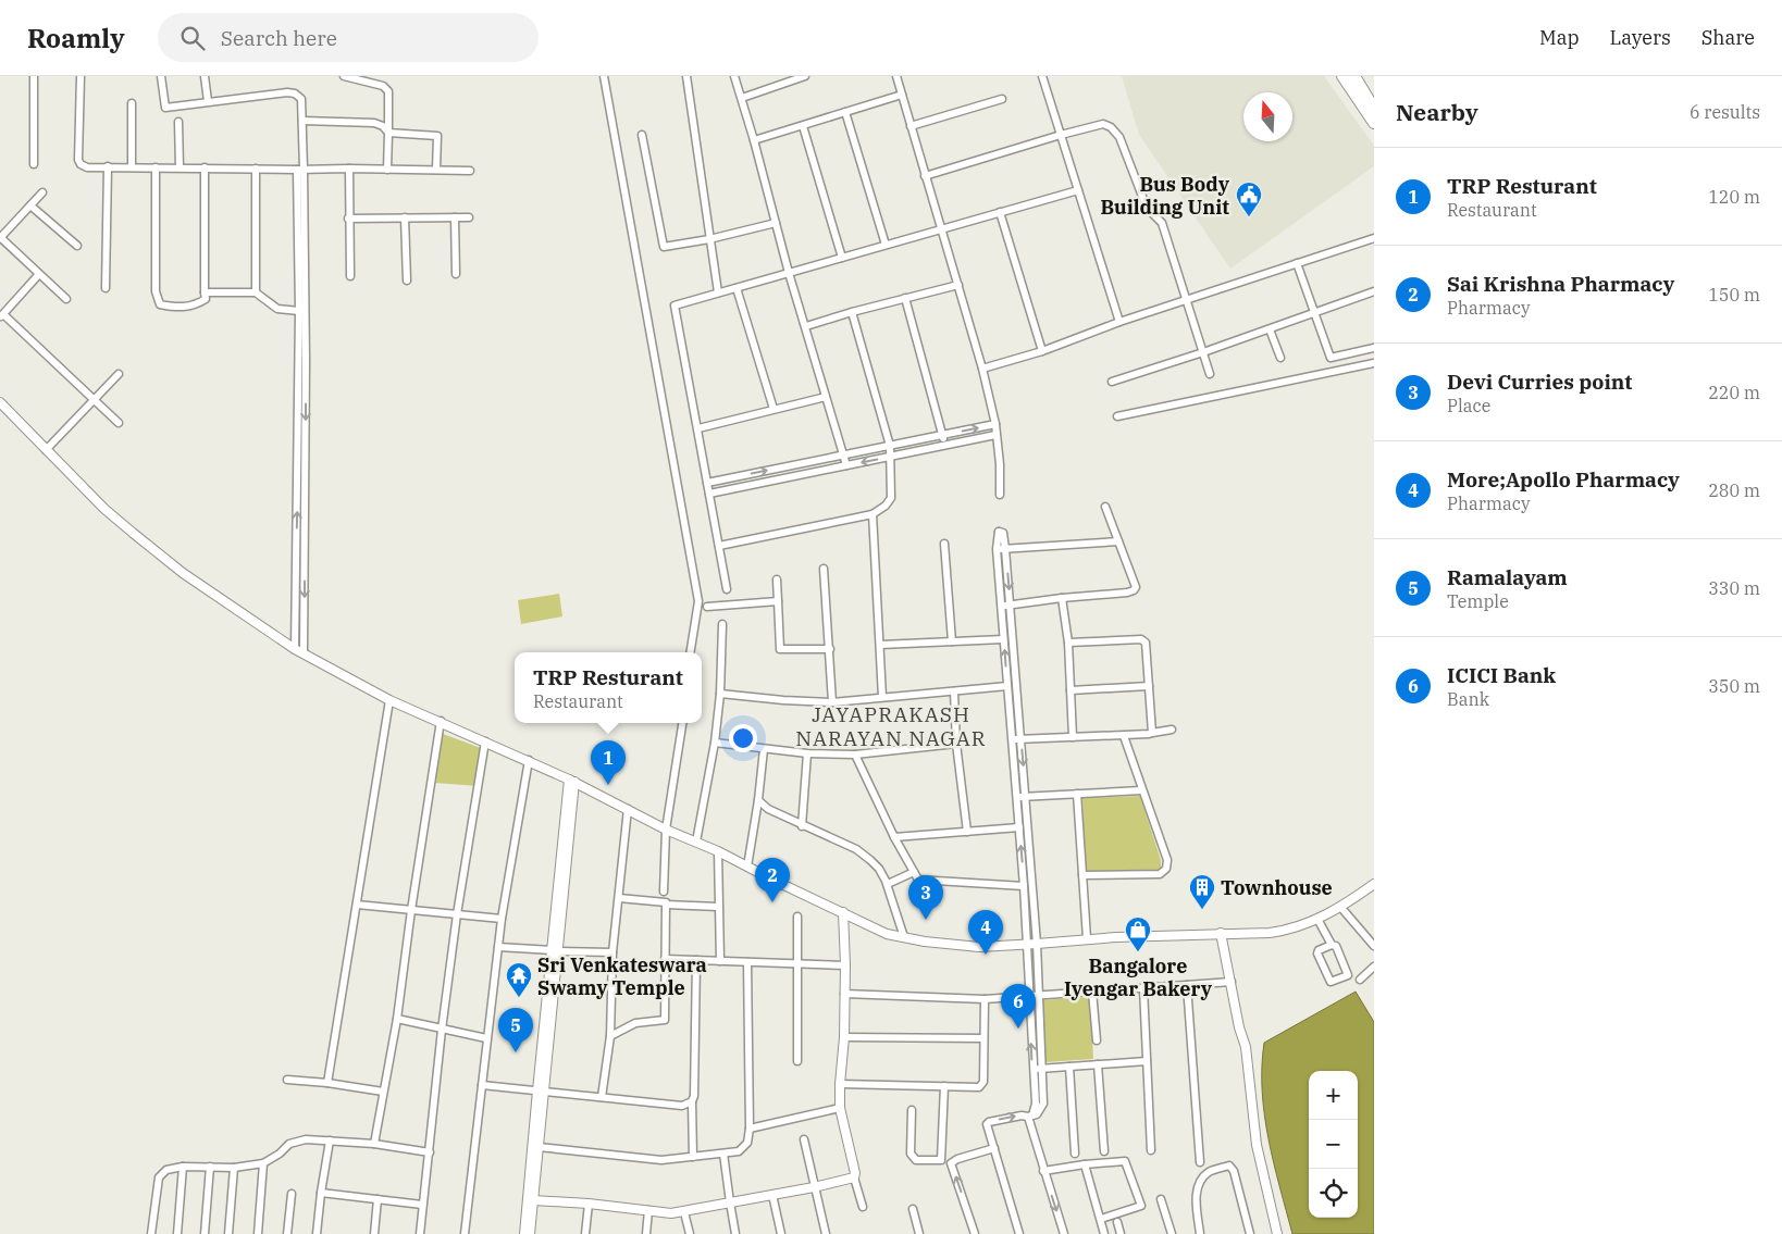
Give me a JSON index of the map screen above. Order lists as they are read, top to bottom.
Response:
{
  "districts": ["JAYAPRAKASH NARAYAN NAGAR"],
  "places": {
    "public building": ["Bus Body Building Unit"],
    "building": ["Townhouse"],
    "shop": ["Bangalore Iyengar Bakery"],
    "temple": ["Sri Venkateswara Swamy Temple"]
  },
  "north": "top",
  "page": {
    "header": "Roamly",
    "search": "Search here",
    "nav": ["Map", "Layers", "Share"],
    "heading": ["Nearby", "6 results"],
    "list": [
      {
        "mark": "1",
        "name": "TRP Resturant",
        "note": "Restaurant",
        "value": "120 m"
      },
      {
        "mark": "2",
        "name": "Sai Krishna Pharmacy",
        "note": "Pharmacy",
        "value": "150 m"
      },
      {
        "mark": "3",
        "name": "Devi Curries point",
        "note": "Place",
        "value": "220 m"
      },
      {
        "mark": "4",
        "name": "More;Apollo Pharmacy",
        "note": "Pharmacy",
        "value": "280 m"
      },
      {
        "mark": "5",
        "name": "Ramalayam",
        "note": "Temple",
        "value": "330 m"
      },
      {
        "mark": "6",
        "name": "ICICI Bank",
        "note": "Bank",
        "value": "350 m"
      }
    ],
    "popup": ["TRP Resturant", "Restaurant"],
    "pins": [
      "1",
      "2",
      "3",
      "4",
      "6",
      "5"
    ],
    "map_buttons": ["+", "−"]
  }
}
